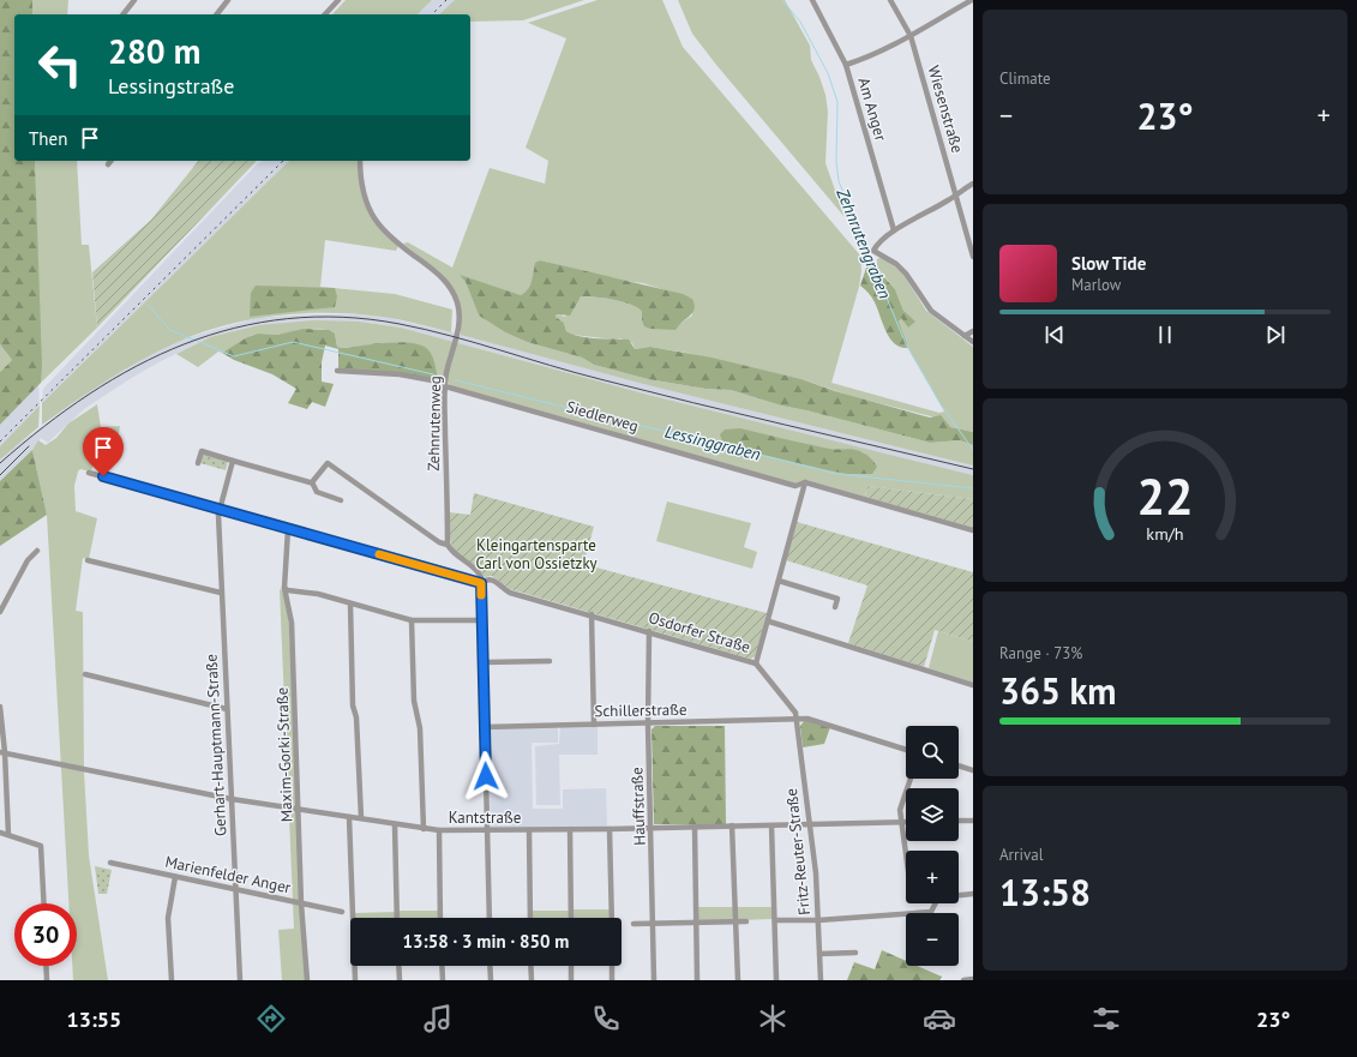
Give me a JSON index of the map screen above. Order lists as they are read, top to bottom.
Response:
{
  "streets": {
    "street": [
      "Am Anger",
      "Wiesenstraße",
      "Siedlerweg",
      "Zehnrutenweg",
      "Osdorfer Straße",
      "Schillerstraße",
      "Gerhart-Hauptmann-Straße",
      "Maxim-Gorki-Straße",
      "Hauffstraße",
      "Kantstraße",
      "Fritz-Reuter-Straße",
      "Marienfelder Anger"
    ]
  },
  "crossings": [
    ["Siedlerweg", "Zehnrutenweg"],
    ["Osdorfer Straße", "Schillerstraße"],
    ["Osdorfer Straße", "Hauffstraße"],
    ["Osdorfer Straße", "Fritz-Reuter-Straße"],
    ["Schillerstraße", "Hauffstraße"],
    ["Schillerstraße", "Fritz-Reuter-Straße"],
    ["Gerhart-Hauptmann-Straße", "Kantstraße"],
    ["Gerhart-Hauptmann-Straße", "Marienfelder Anger"],
    ["Maxim-Gorki-Straße", "Kantstraße"],
    ["Maxim-Gorki-Straße", "Marienfelder Anger"],
    ["Hauffstraße", "Kantstraße"],
    ["Kantstraße", "Fritz-Reuter-Straße"]
  ],
  "water": ["Zehnrutengraben", "Lessinggraben"],
  "parks": ["Kleingartensparte Carl von Ossietzky"],
  "page": {
    "tile": [
      "Climate",
      ["Range · 73%", "365 km"],
      ["Arrival", "13:58"]
    ],
    "turn": ["280 m", "Lessingstraße"],
    "heat": ["−", "23°", "+"],
    "then": "Then",
    "song": ["Slow Tide", "Marlow"],
    "map_buttons": ["+", "−"],
    "limit": "30",
    "trip": "13:58 · 3 min · 850 m",
    "tabs": ["13:55", "23°"],
    "gauge": ["22", "km/h"]
  }
}
